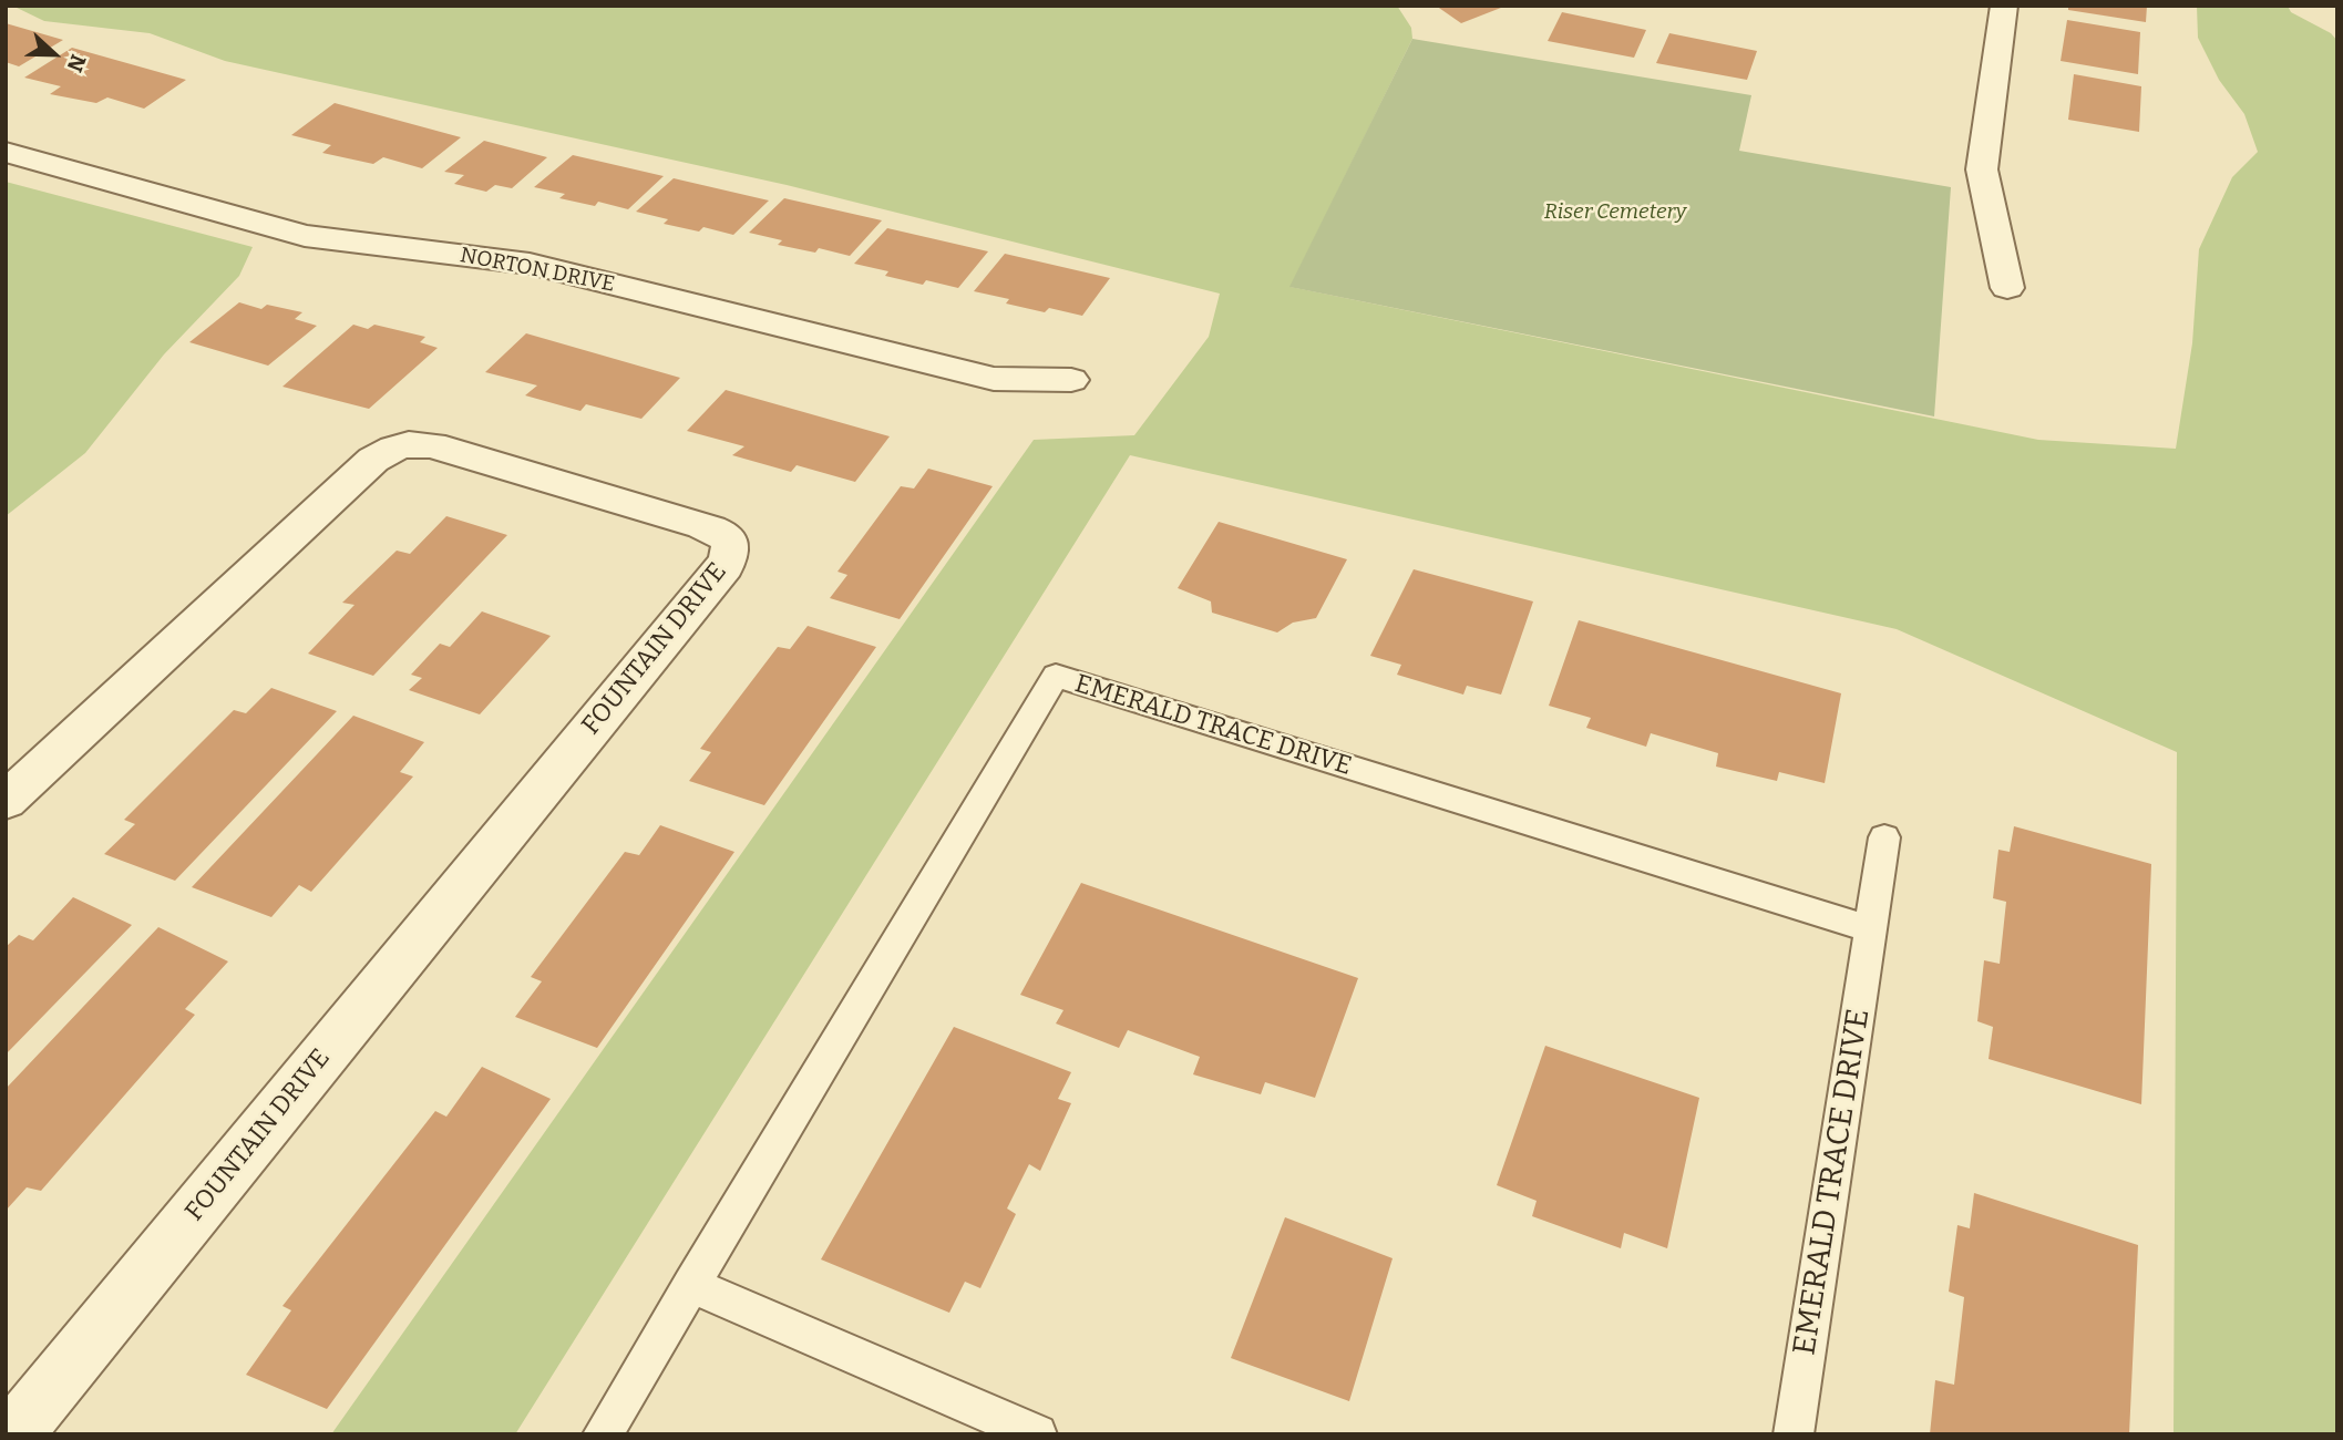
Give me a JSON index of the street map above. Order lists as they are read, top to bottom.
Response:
{
  "streets": {
    "street": ["NORTON DRIVE", "FOUNTAIN DRIVE"],
    "lane": ["EMERALD TRACE DRIVE"]
  },
  "parks": ["Riser Cemetery"],
  "north": "right"
}
